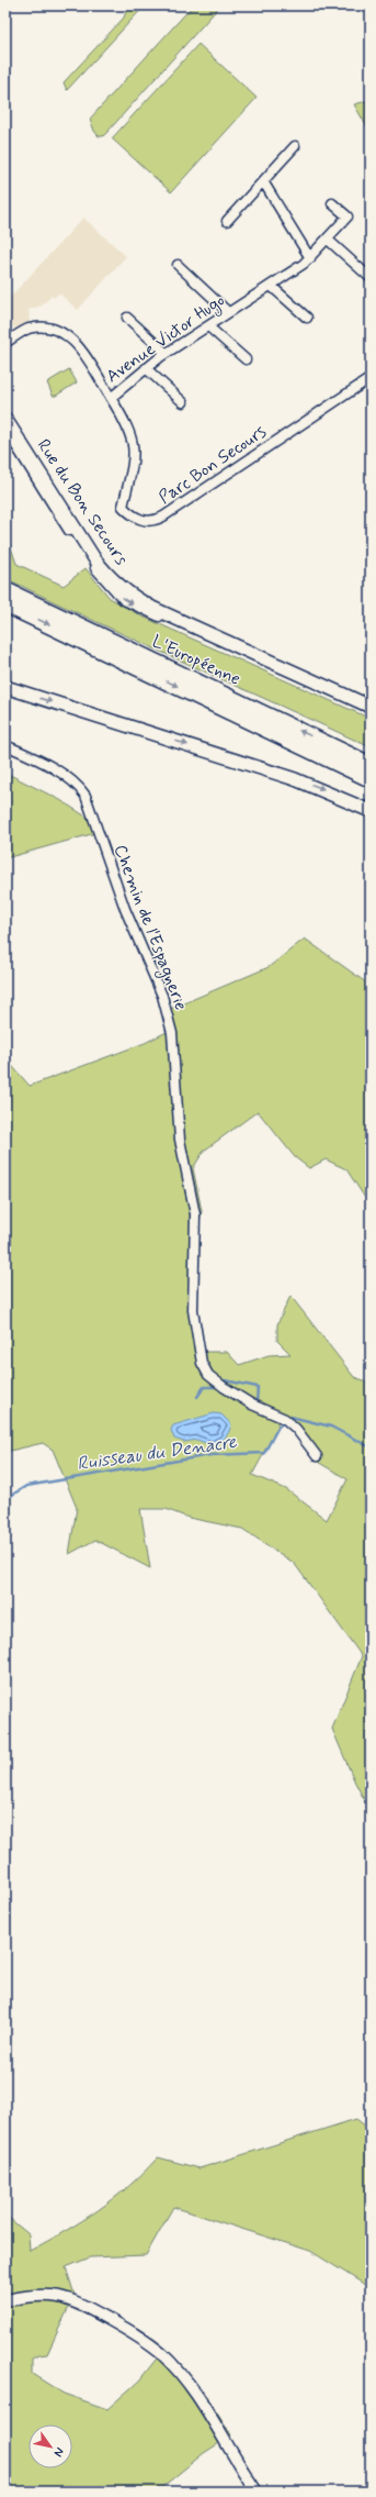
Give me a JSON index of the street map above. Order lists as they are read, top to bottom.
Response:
{
  "streets": {
    "highway": ["L'Européenne"],
    "main road": ["Rue du Bon Secours"],
    "street": ["Avenue Victor Hugo", "Parc Bon Secours", "Chemin de l'Espagnerie"]
  },
  "crossings": [
    ["Avenue Victor Hugo", "Parc Bon Secours"]
  ],
  "water": ["Ruisseau du Denacre"],
  "north": "bottom right"
}
